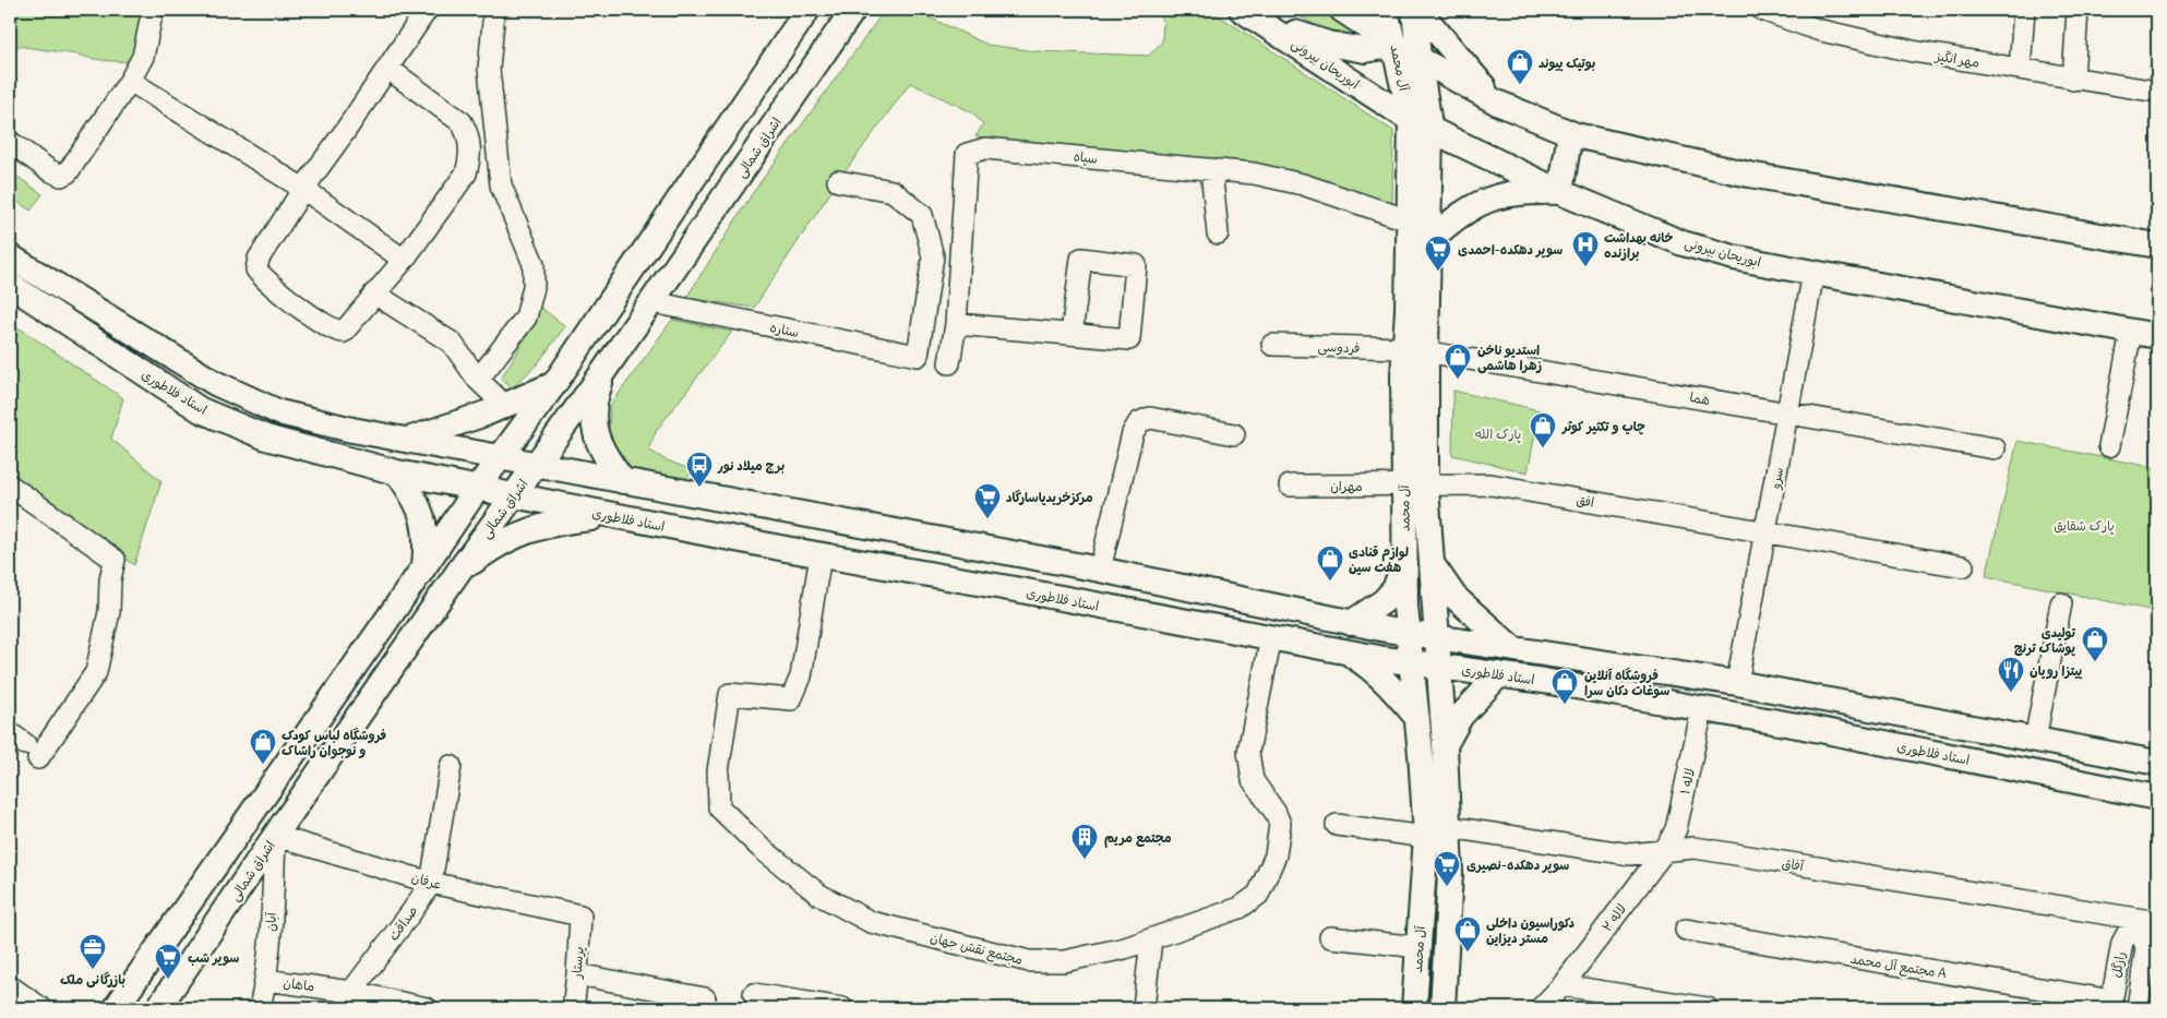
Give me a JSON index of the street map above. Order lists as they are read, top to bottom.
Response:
{
  "streets": {
    "main road": [
      "ابوریحان بیرونی",
      "آل محمد",
      "اشراق شمالی",
      "استاد فلاطوری"
    ],
    "street": [
      "مهر انگیز",
      "سپاه",
      "ستاره",
      "فردوسی",
      "هما",
      "سرو",
      "مهران",
      "افق",
      "لاله ۱",
      "آفاق",
      "عرفان",
      "لاله ۲",
      "آبان",
      "صداقت",
      "مجتمع نقش جهان",
      "پرستار",
      "رازگل",
      "مجتمع آل محمد A",
      "ماهان"
    ]
  },
  "crossings": [
    ["ابوریحان بیرونی", "آل محمد"],
    ["ابوریحان بیرونی", "سرو"],
    ["آل محمد", "سپاه"],
    ["آل محمد", "فردوسی"],
    ["آل محمد", "استاد فلاطوری"],
    ["آل محمد", "هما"],
    ["آل محمد", "مهران"],
    ["آل محمد", "افق"],
    ["آل محمد", "آفاق"],
    ["اشراق شمالی", "ستاره"],
    ["اشراق شمالی", "استاد فلاطوری"],
    ["اشراق شمالی", "عرفان"],
    ["اشراق شمالی", "آبان"],
    ["فردوسی", "هما"],
    ["استاد فلاطوری", "سرو"],
    ["استاد فلاطوری", "لاله ۱"],
    ["استاد فلاطوری", "مجتمع نقش جهان"],
    ["هما", "سرو"],
    ["سرو", "افق"],
    ["مهران", "افق"],
    ["لاله ۱", "آفاق"],
    ["لاله ۱", "لاله ۲"],
    ["آفاق", "لاله ۲"],
    ["آفاق", "رازگل"],
    ["عرفان", "آبان"],
    ["عرفان", "صداقت"],
    ["عرفان", "پرستار"],
    ["آبان", "ماهان"],
    ["صداقت", "ماهان"],
    ["رازگل", "مجتمع آل محمد A"]
  ],
  "parks": ["پارک الله", "پارک شقایق"],
  "places": {
    "shop": [
      "بوتیک پیوند",
      "استدیو ناخن زهرا هاشمی",
      "چاپ و تکثیر کوثر",
      "لوازم قنادی هفت سین",
      "تولیدی پوشاک ترنج",
      "فروشگاه آنلاین سوغات دکان سرا",
      "فروشگاه لباس کودک و نوجوان راشاک",
      "دکوراسیون داخلی مستر دیزاین"
    ],
    "hospital": ["خانه بهداشت برازنده"],
    "supermarket": [
      "سوپر دهکده-احمدی",
      "مرکزخریدپاسارگاد",
      "سوپر دهکده-نصیری",
      "سوپر شب"
    ],
    "bus stop": ["برج میلاد نور"],
    "restaurant": ["پیتزا رویان"],
    "building": ["مجتمع مریم"],
    "office": ["بازرگانی ملک"]
  }
}
